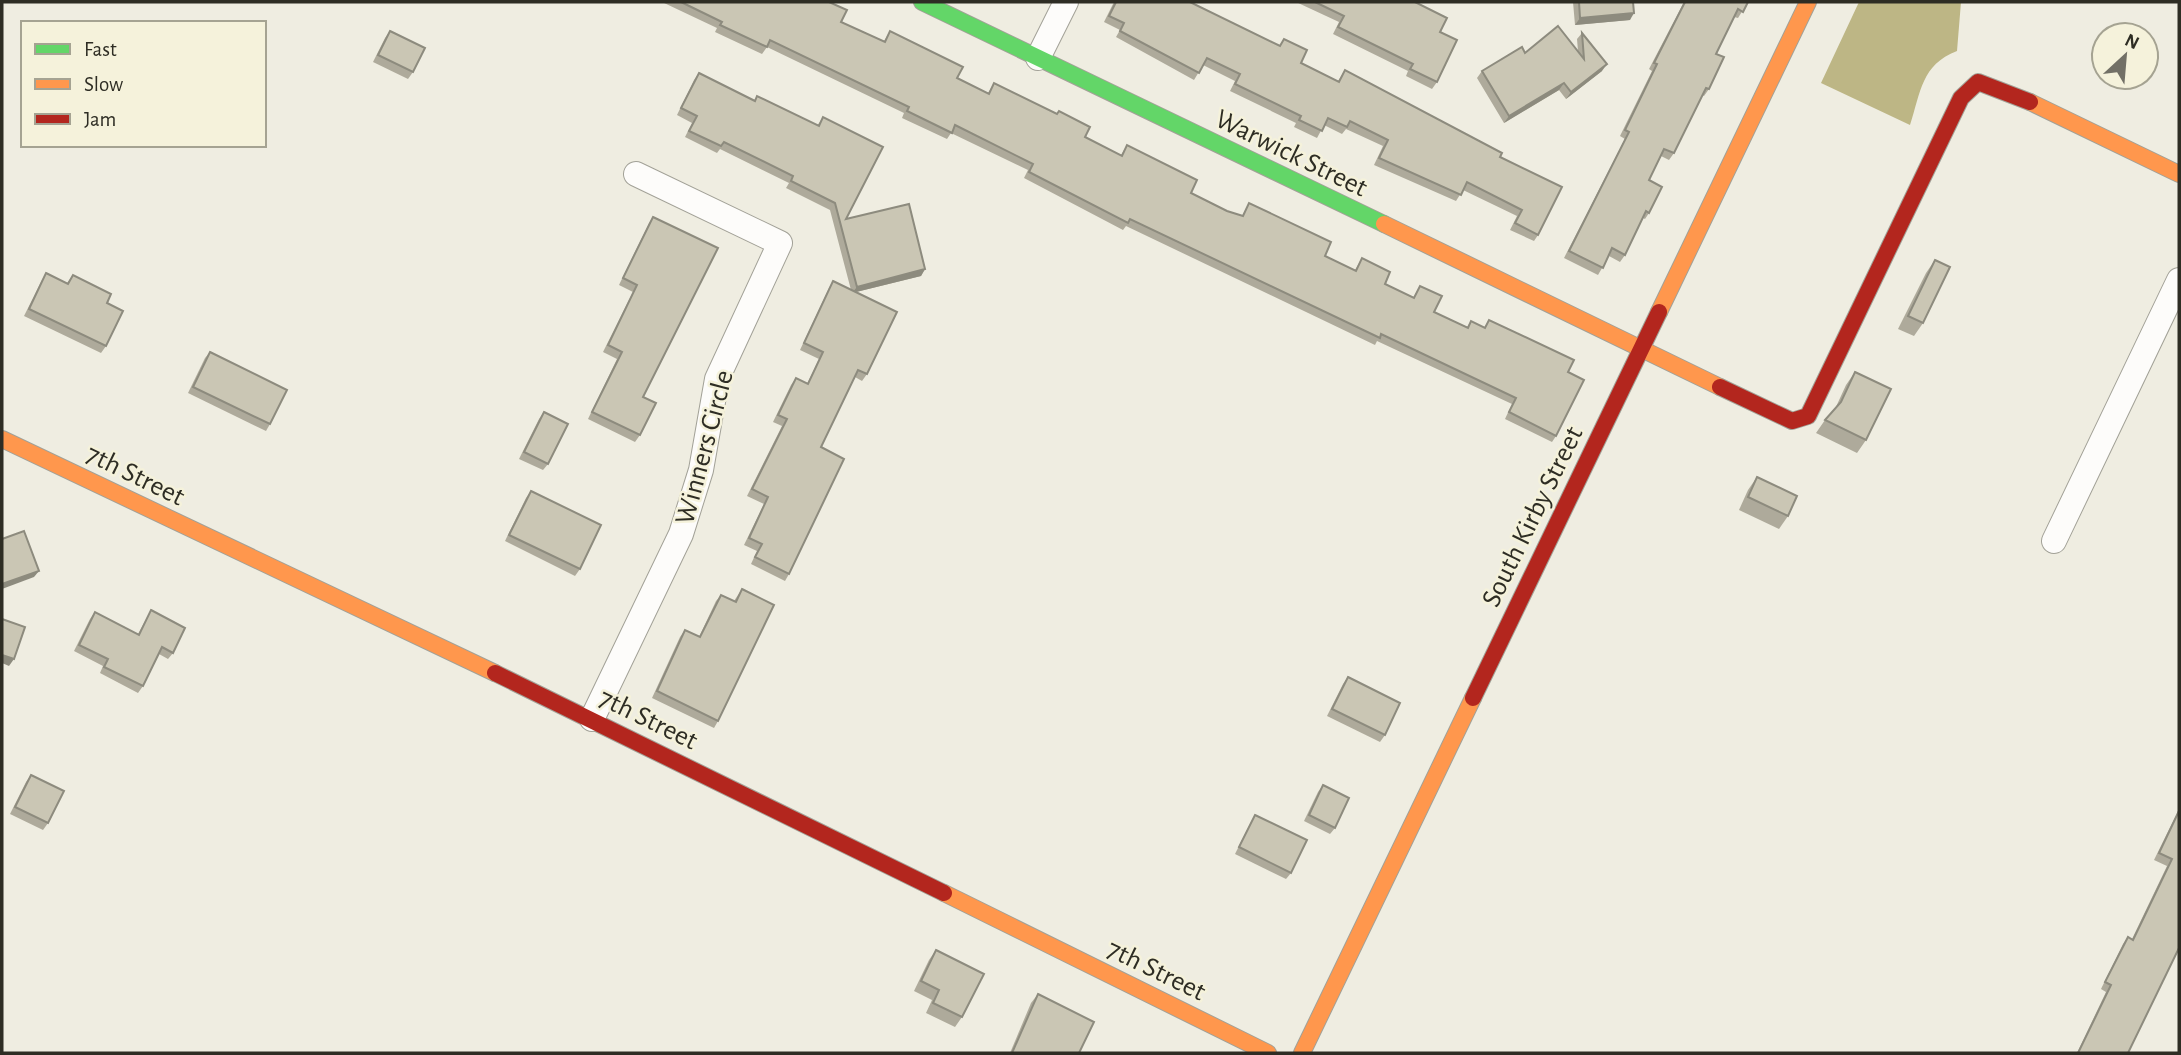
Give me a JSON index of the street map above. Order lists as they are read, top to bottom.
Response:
{
  "streets": {
    "street": [
      "Warwick Street",
      "Winners Circle",
      "7th Street",
      "South Kirby Street"
    ]
  },
  "crossings": [
    ["Warwick Street", "South Kirby Street"],
    ["Winners Circle", "7th Street"]
  ],
  "legend": ["Fast", "Slow", "Jam"],
  "north": "top right"
}
